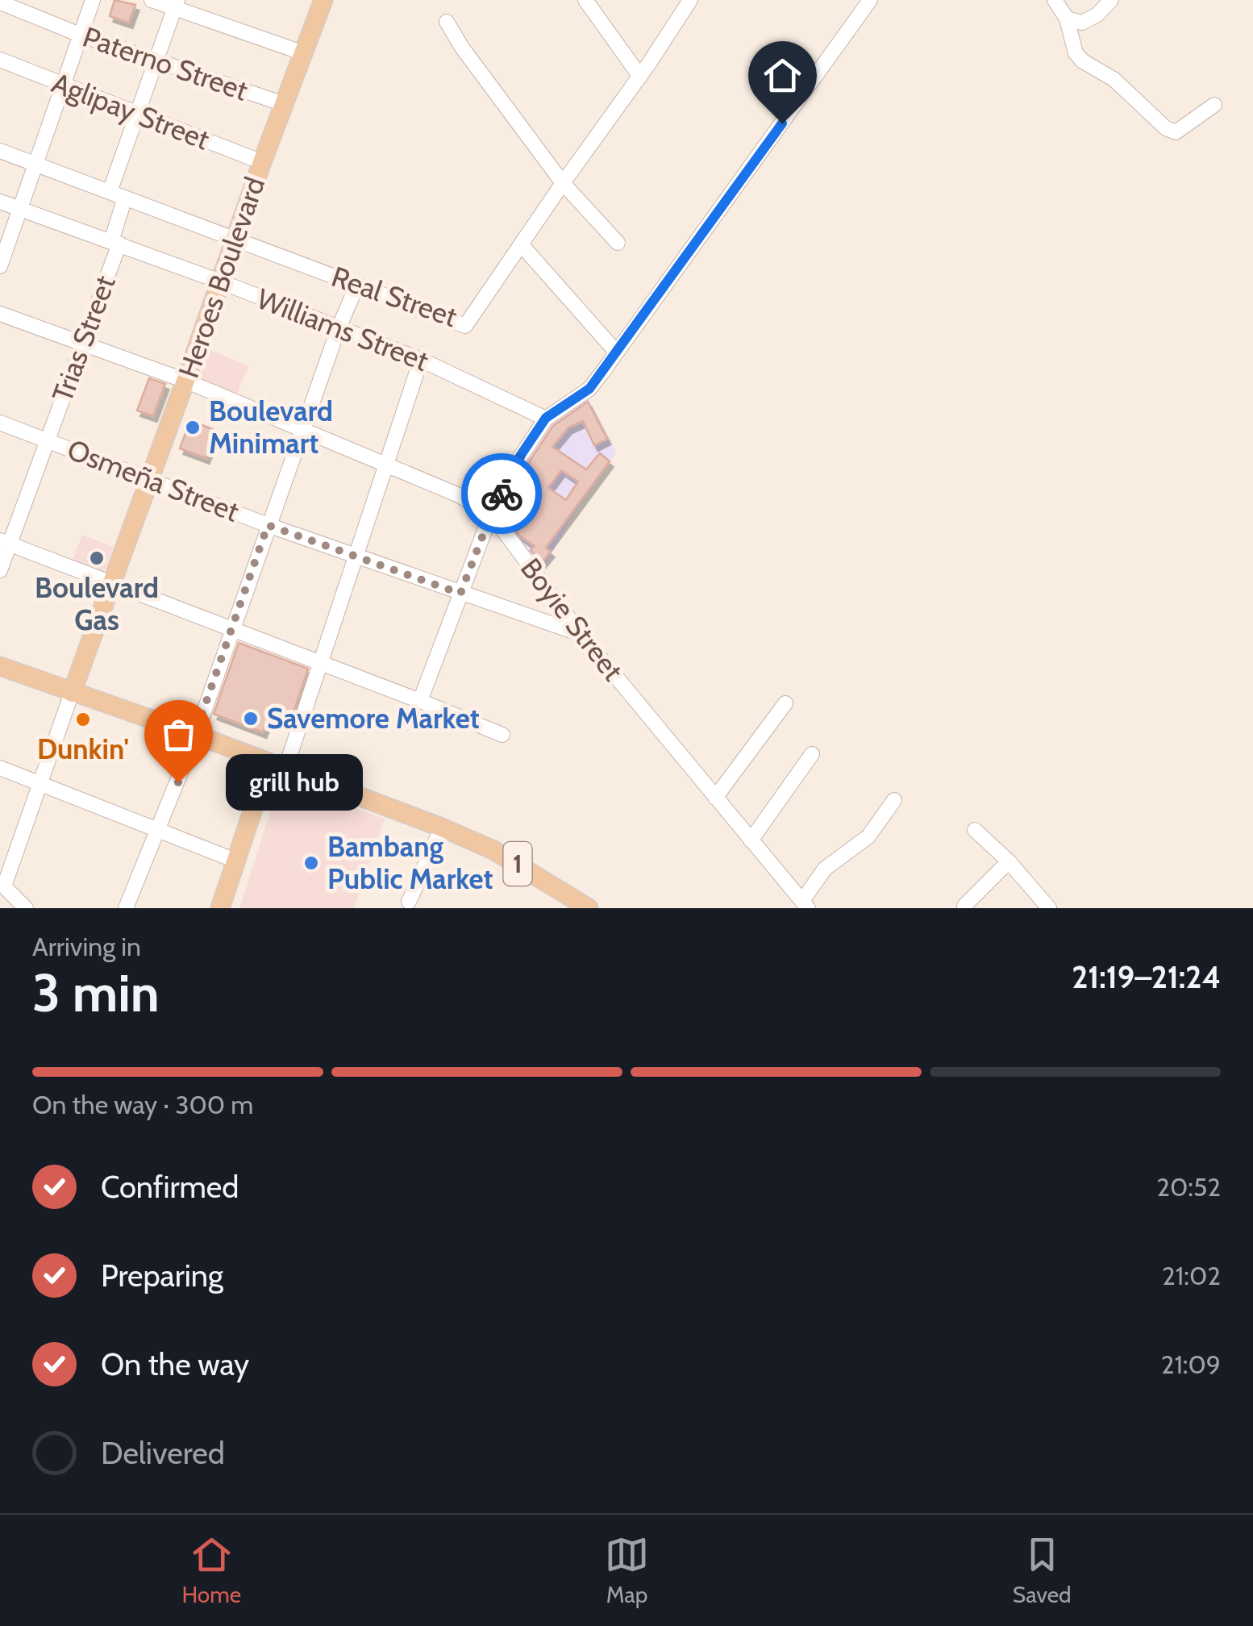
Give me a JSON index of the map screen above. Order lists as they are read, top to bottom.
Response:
{
  "streets": {
    "main road": ["Heroes Boulevard", "1"],
    "street": [
      "Paterno Street",
      "Aglipay Street",
      "Real Street",
      "Williams Street",
      "Trias Street",
      "Osmeña Street",
      "Boyie Street"
    ]
  },
  "crossings": [
    ["Paterno Street", "Heroes Boulevard"],
    ["Aglipay Street", "Heroes Boulevard"],
    ["Heroes Boulevard", "Real Street"],
    ["Heroes Boulevard", "Williams Street"],
    ["Heroes Boulevard", "Osmeña Street"],
    ["Heroes Boulevard", "Boyie Street"],
    ["Heroes Boulevard", "1"],
    ["Real Street", "Trias Street"],
    ["Williams Street", "Trias Street"],
    ["Trias Street", "Osmeña Street"],
    ["Trias Street", "Boyie Street"],
    ["Osmeña Street", "Boyie Street"]
  ],
  "places": [
    "Boulevard Minimart",
    "Boulevard Gas",
    "Savemore Market",
    "Dunkin'",
    "grill hub",
    "Bambang Public Market"
  ],
  "page": {
    "bubble": "grill hub",
    "heading": ["3 min", "Arriving in", "21:19–21:24"],
    "bar": "On the way · 300 m",
    "list": [
      ["Confirmed", "20:52"],
      ["Preparing", "21:02"],
      ["On the way", "21:09"],
      "Delivered"
    ],
    "tabs": ["Home", "Map", "Saved"]
  }
}
